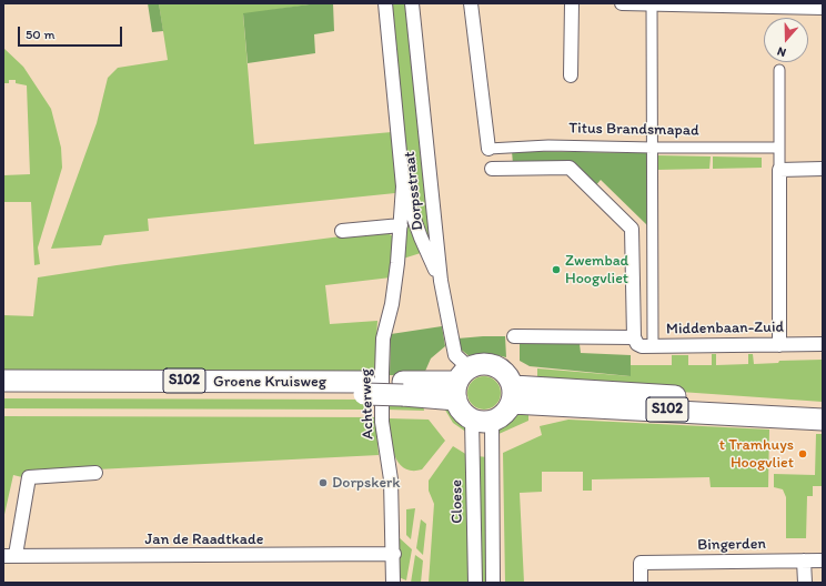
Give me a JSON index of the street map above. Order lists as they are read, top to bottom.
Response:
{
  "streets": {
    "main road": ["S102", "Groene Kruisweg"],
    "street": [
      "Titus Brandsmapad",
      "Dorpsstraat",
      "Middenbaan-Zuid",
      "Achterweg",
      "Cloese",
      "Jan de Raadtkade",
      "Bingerden"
    ]
  },
  "crossings": [
    ["Dorpsstraat", "S102"],
    ["Dorpsstraat", "Groene Kruisweg"],
    ["Dorpsstraat", "Achterweg"],
    ["Dorpsstraat", "Cloese"],
    ["S102", "Groene Kruisweg"],
    ["S102", "Cloese"],
    ["Groene Kruisweg", "Cloese"],
    ["Achterweg", "Jan de Raadtkade"]
  ],
  "places": ["Zwembad Hoogvliet", "t Tramhuys Hoogvliet", "Dorpskerk"],
  "scale_bar": "50 m",
  "north": "bottom"
}
